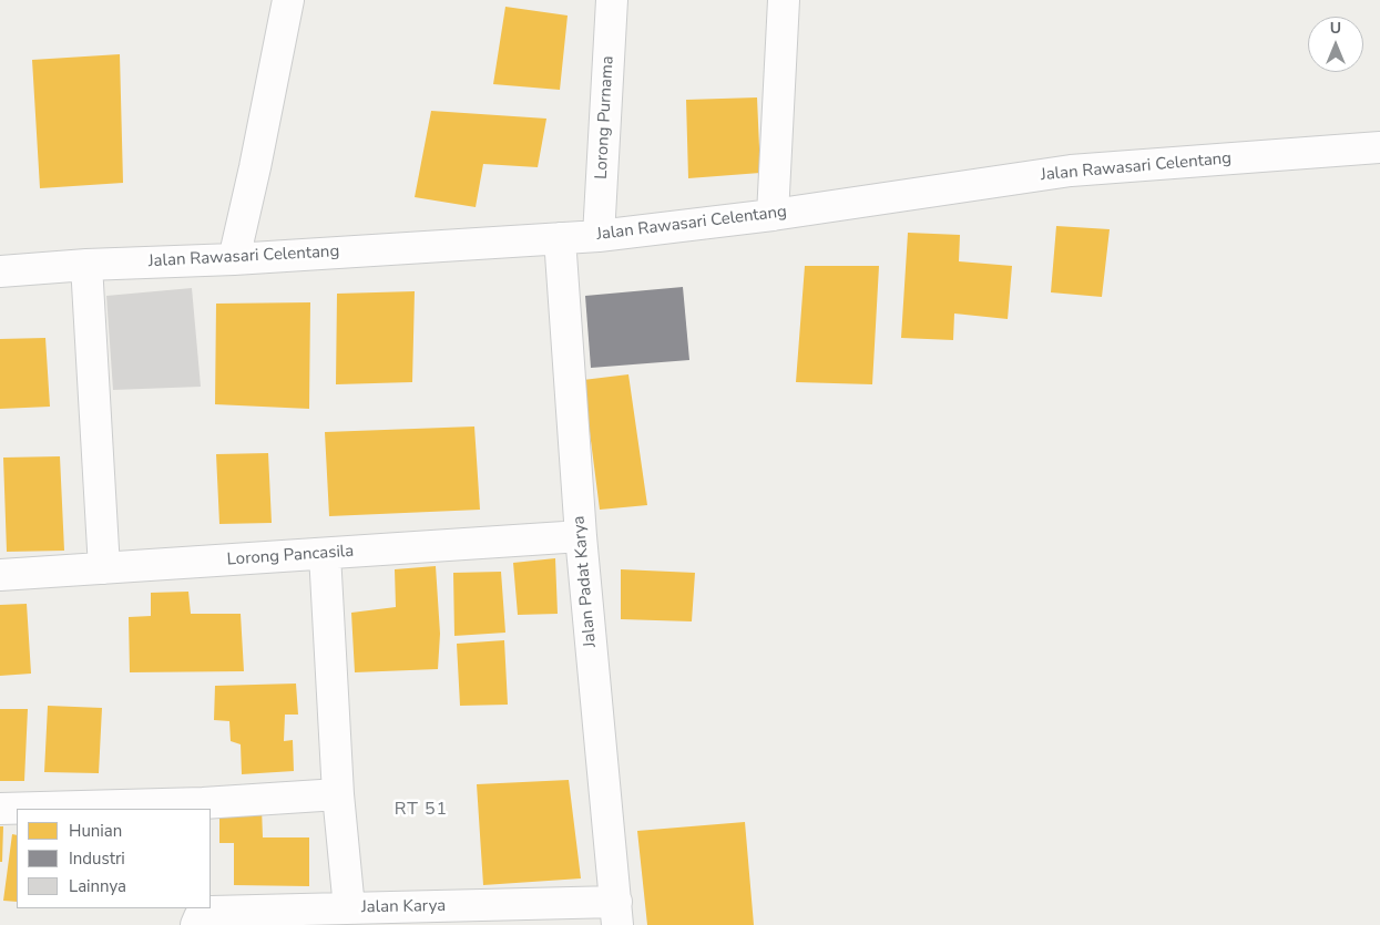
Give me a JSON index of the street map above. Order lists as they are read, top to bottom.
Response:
{
  "streets": {
    "street": [
      "Lorong Purnama",
      "Jalan Rawasari Celentang",
      "Lorong Pancasila",
      "Jalan Padat Karya",
      "Jalan Karya"
    ]
  },
  "crossings": [
    ["Lorong Purnama", "Jalan Rawasari Celentang"],
    ["Jalan Rawasari Celentang", "Jalan Padat Karya"],
    ["Lorong Pancasila", "Jalan Padat Karya"],
    ["Jalan Padat Karya", "Jalan Karya"]
  ],
  "districts": ["RT 51"],
  "legend": ["Hunian", "Industri", "Lainnya"],
  "north": "top"
}
